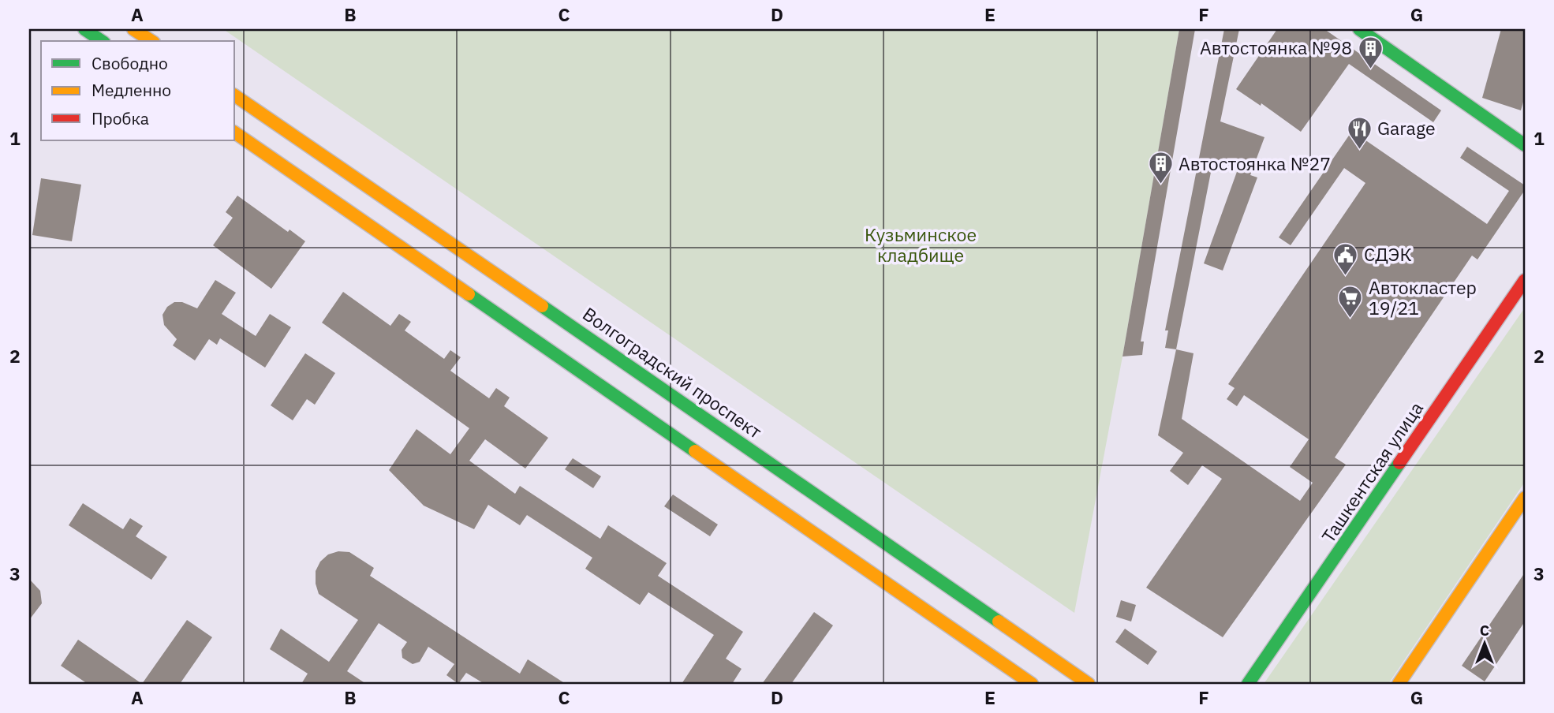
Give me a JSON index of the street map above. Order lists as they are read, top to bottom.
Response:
{
  "streets": {
    "main road": ["Волгоградский проспект", "Ташкентская улица"]
  },
  "parks": ["Кузьминское кладбище"],
  "places": {
    "building": ["Автостоянка №98", "Автостоянка №27"],
    "restaurant": ["Garage"],
    "public building": ["СДЭК"],
    "supermarket": ["Автокластер 19/21"]
  },
  "legend": ["Свободно", "Медленно", "Пробка"],
  "north": "top",
  "grid": {
    "columns": [
      "A",
      "B",
      "C",
      "D",
      "E",
      "F",
      "G"
    ],
    "rows": ["1", "2", "3"]
  }
}
